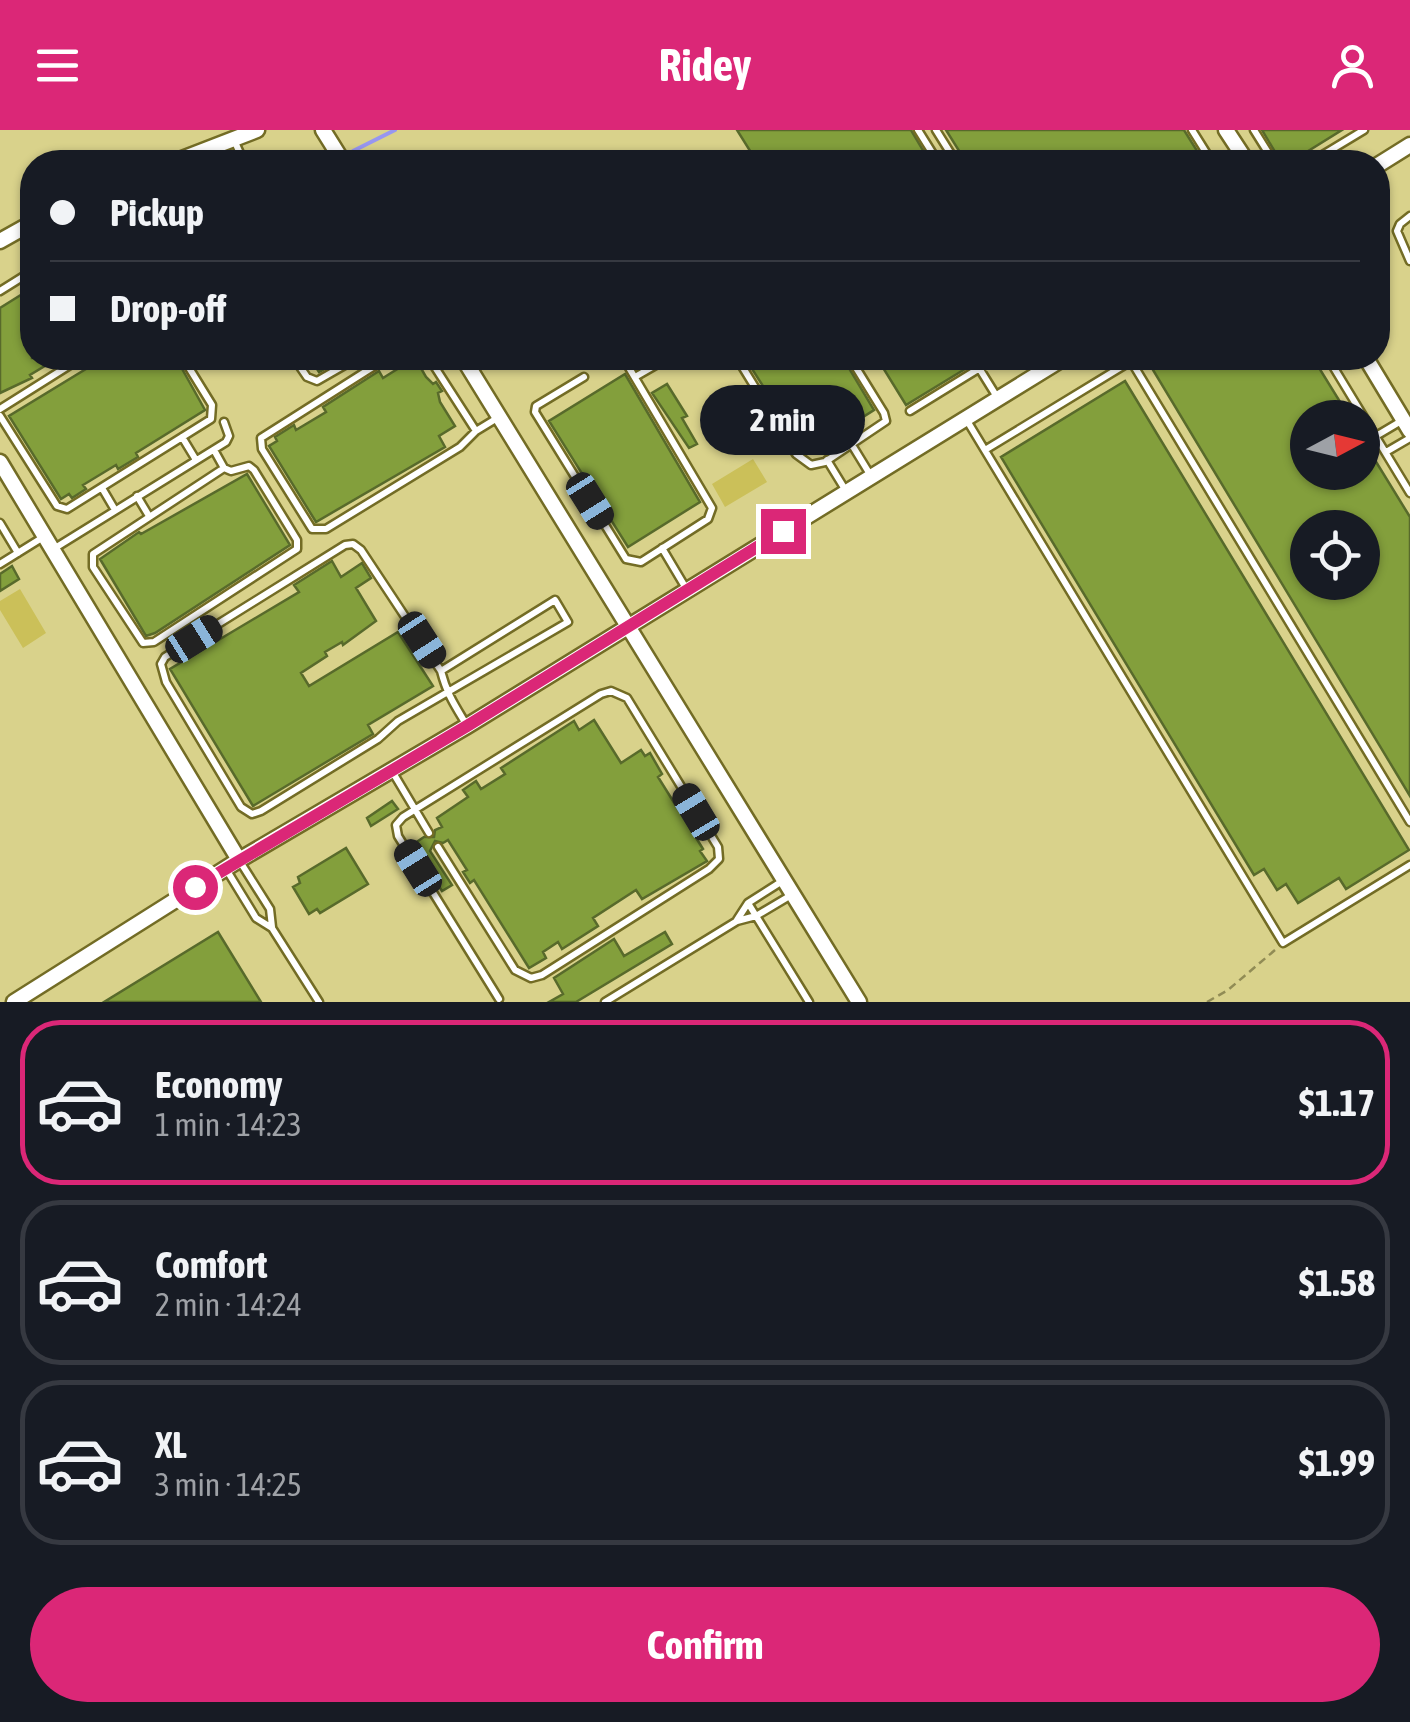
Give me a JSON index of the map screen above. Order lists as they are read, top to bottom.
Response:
{
  "north": "right",
  "page": {
    "header": "Ridey",
    "banner": ["Pickup", "Drop-off"],
    "bubble": "2 min",
    "list": [
      {
        "name": "Economy",
        "note": "1 min · 14:23",
        "value": "$1.17"
      },
      {
        "name": "Comfort",
        "note": "2 min · 14:24",
        "value": "$1.58"
      },
      {
        "name": "XL",
        "note": "3 min · 14:25",
        "value": "$1.99"
      }
    ],
    "buttons": "Confirm"
  }
}
